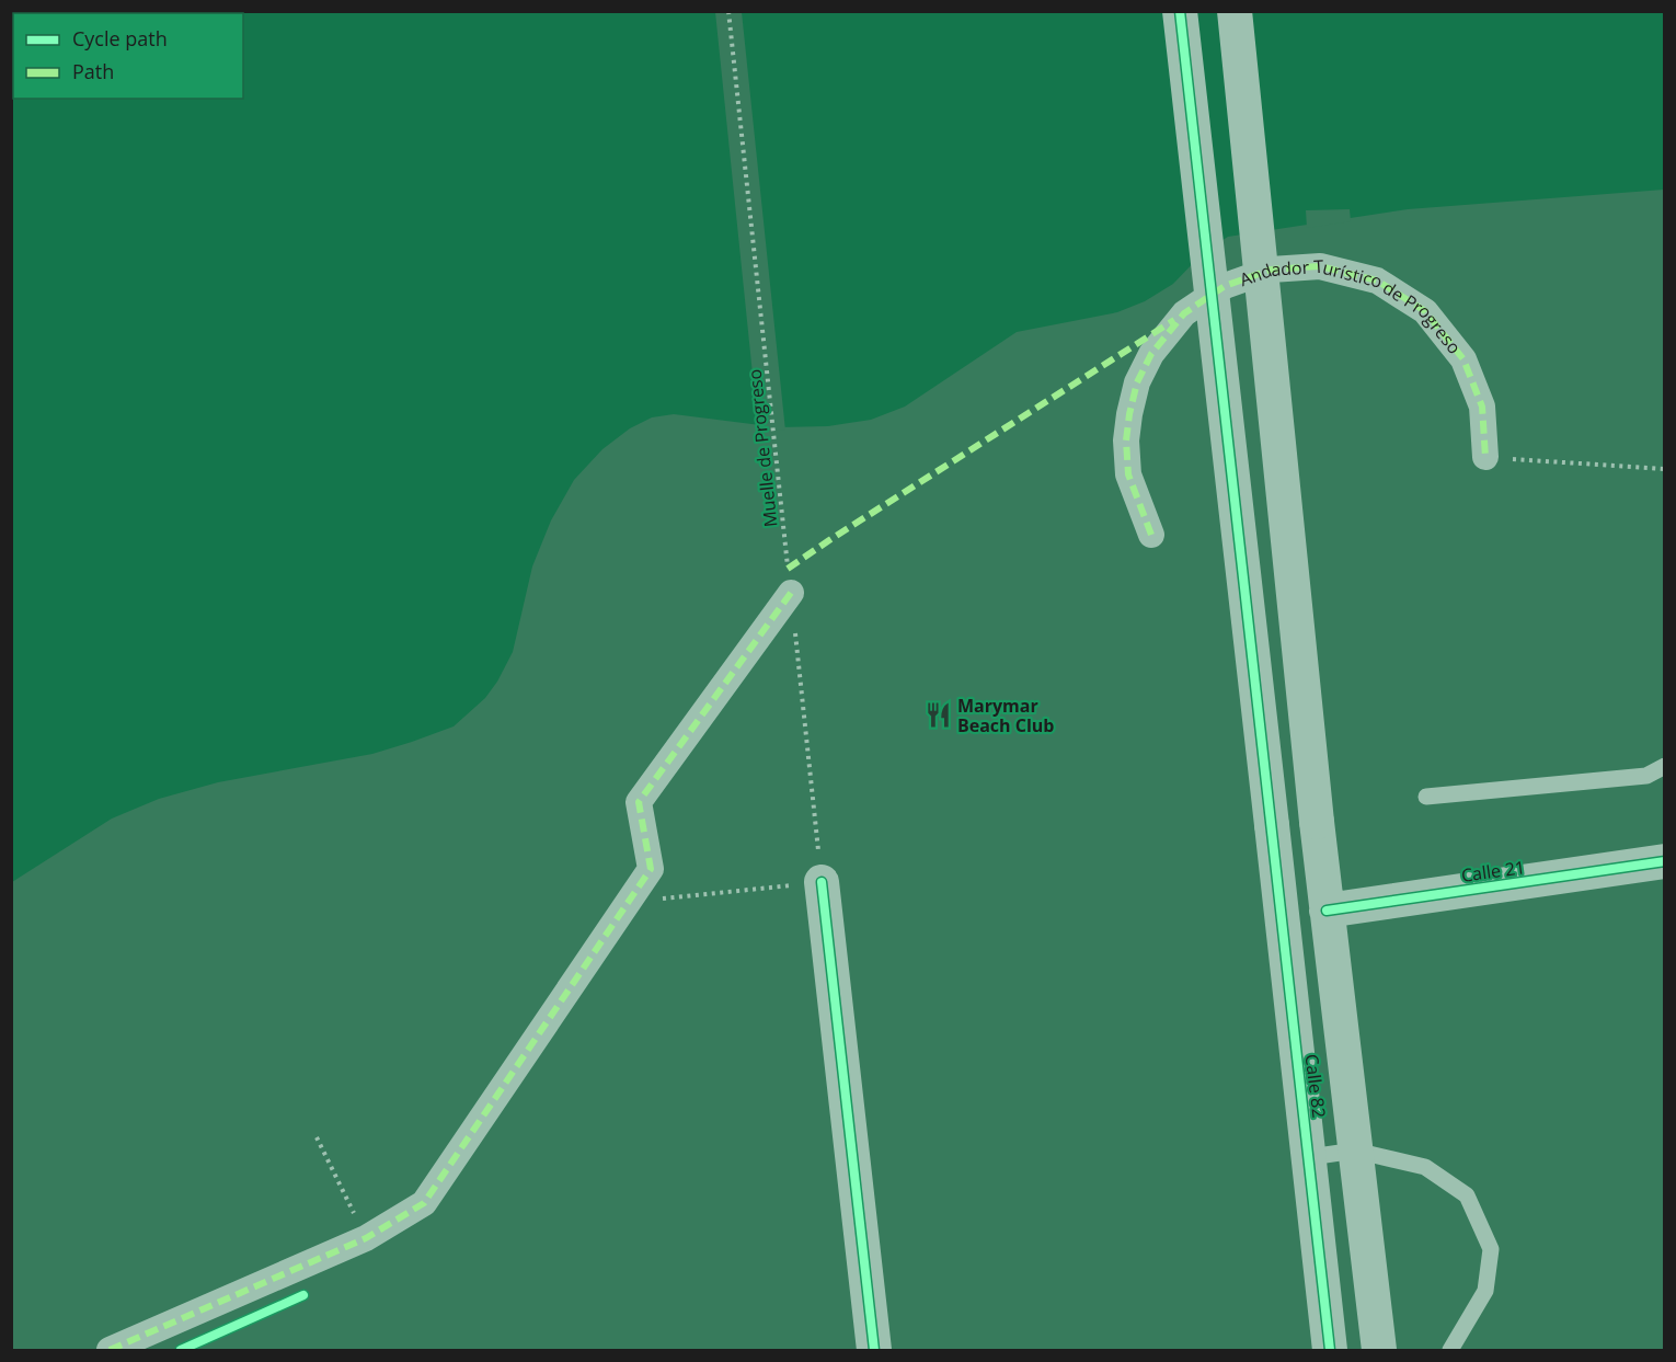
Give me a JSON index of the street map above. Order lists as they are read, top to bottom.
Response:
{
  "streets": {
    "street": ["Andador Turístico de Progreso", "Calle 21", "Calle 82"],
    "path": ["Muelle de Progreso"]
  },
  "crossings": [
    ["Calle 21", "Calle 82"]
  ],
  "places": {
    "restaurant": ["Marymar Beach Club"]
  },
  "legend": ["Cycle path", "Path"]
}
